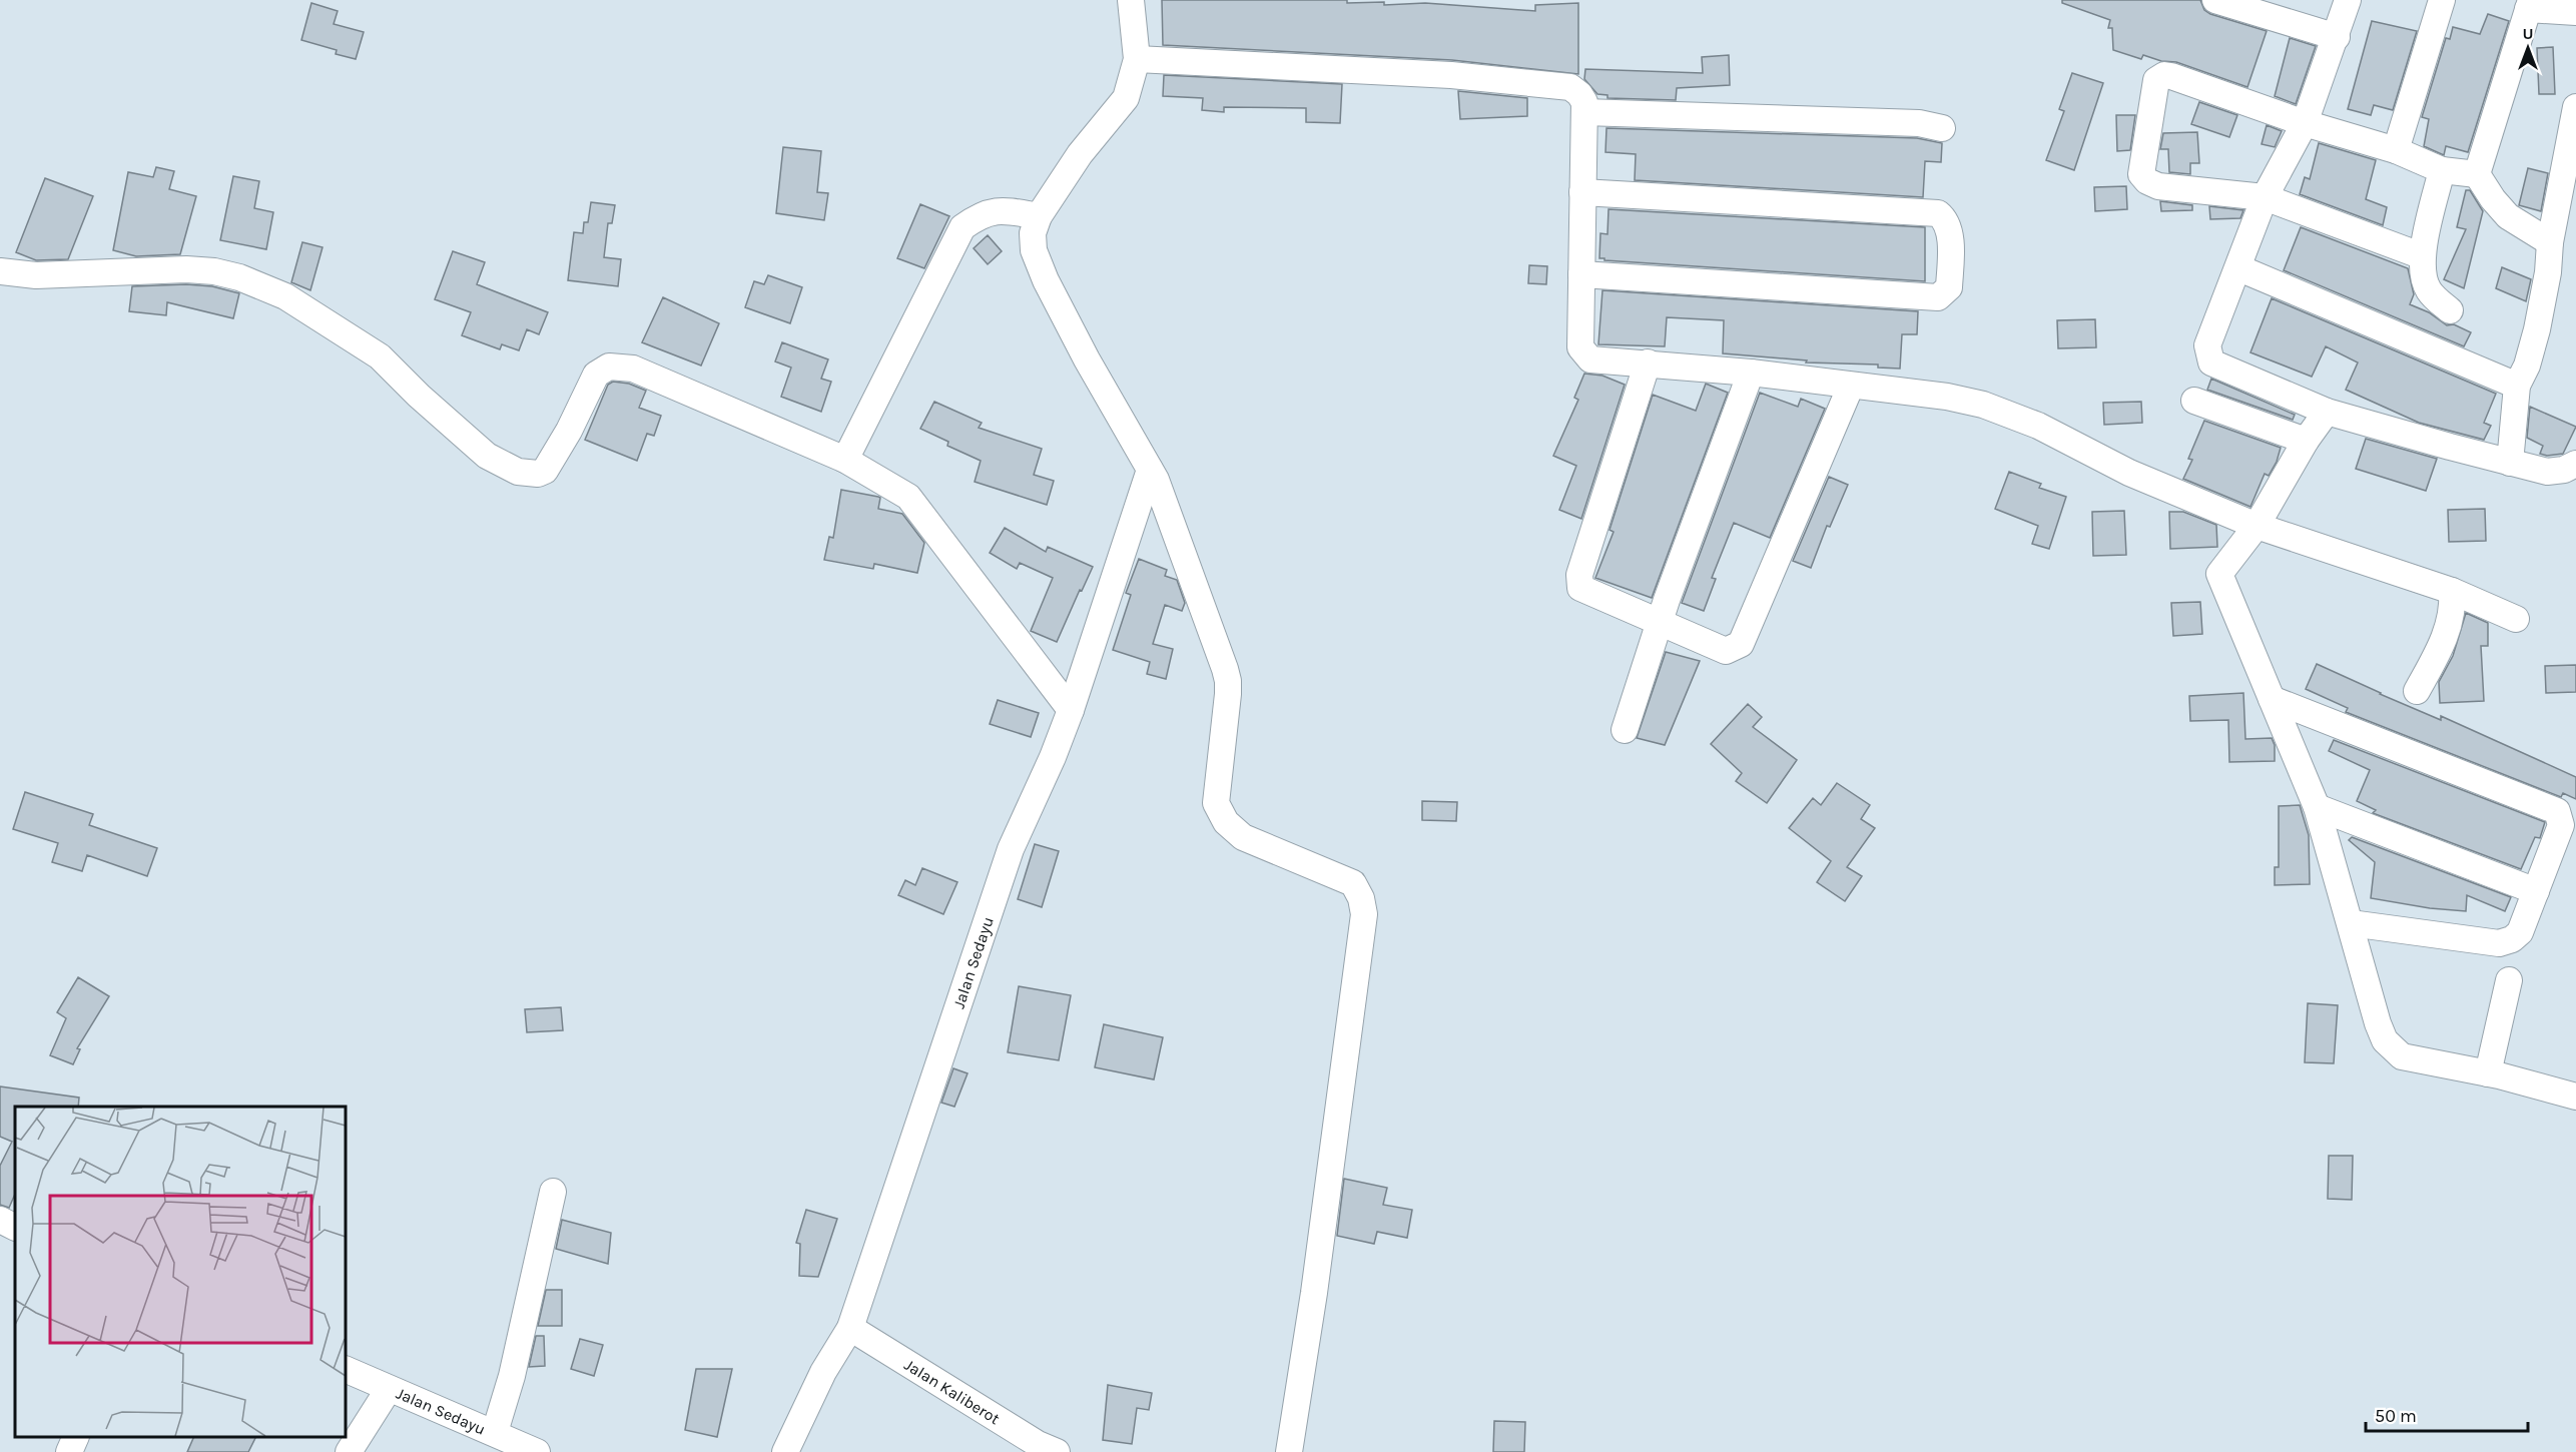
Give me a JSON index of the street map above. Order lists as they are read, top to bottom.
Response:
{
  "streets": {
    "street": ["Jalan Sedayu", "Jalan Kaliberot"]
  },
  "crossings": [
    ["Jalan Sedayu", "Jalan Kaliberot"]
  ],
  "scale_bar": "50 m",
  "north": "top"
}
